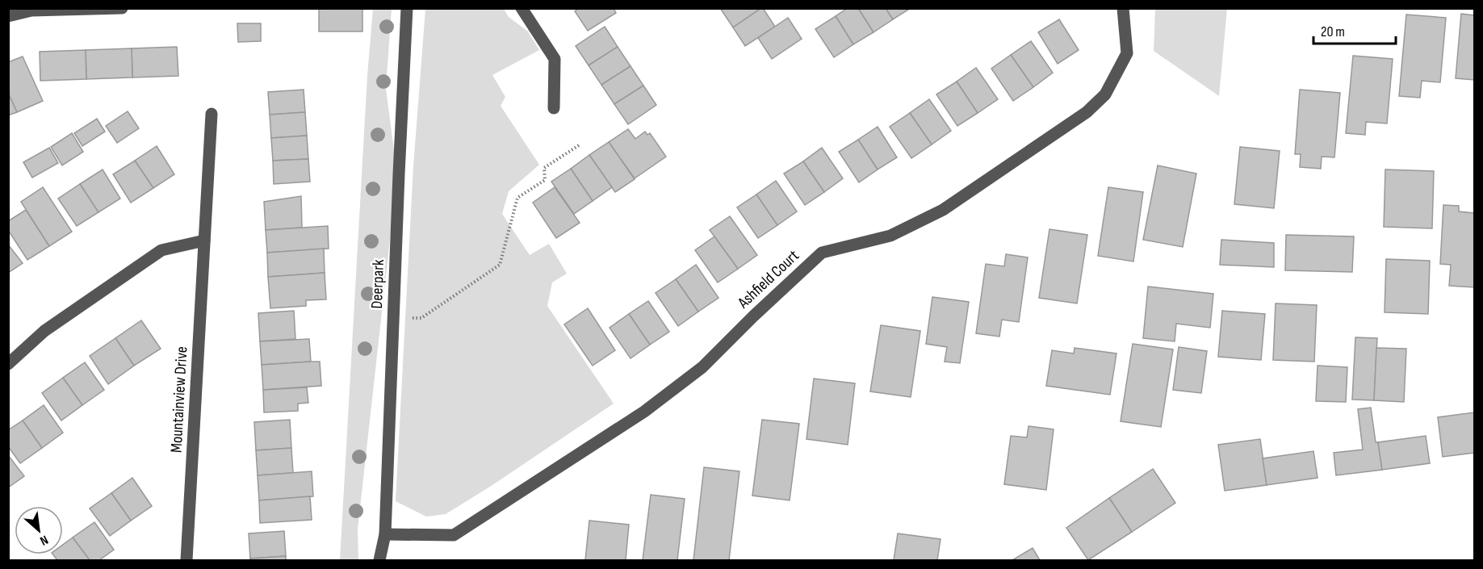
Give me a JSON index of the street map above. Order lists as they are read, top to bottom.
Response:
{
  "streets": {
    "street": ["Ashfield Court", "Deerpark", "Mountainview Drive"]
  },
  "crossings": [
    ["Ashfield Court", "Deerpark"]
  ],
  "scale_bar": "20 m",
  "north": "bottom right"
}
